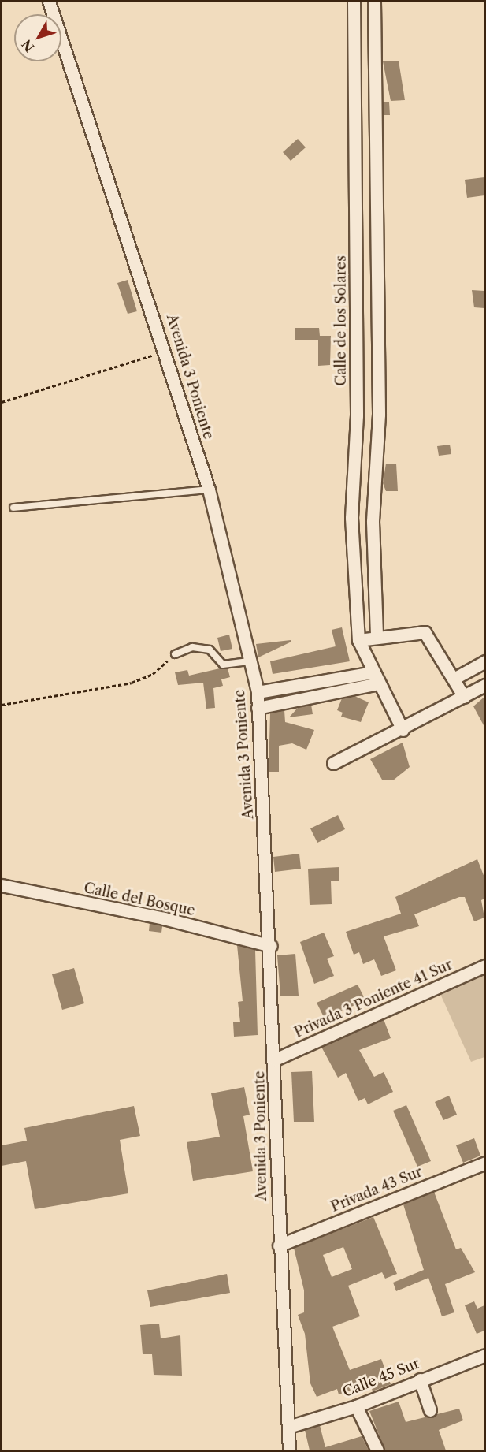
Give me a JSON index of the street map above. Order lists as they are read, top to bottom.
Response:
{
  "streets": {
    "street": [
      "Calle de los Solares",
      "Avenida 3 Poniente",
      "Calle del Bosque",
      "Privada 3 Poniente 41 Sur",
      "Privada 43 Sur",
      "Calle 45 Sur"
    ]
  },
  "crossings": [
    ["Avenida 3 Poniente", "Calle del Bosque"],
    ["Avenida 3 Poniente", "Privada 3 Poniente 41 Sur"],
    ["Avenida 3 Poniente", "Privada 43 Sur"],
    ["Avenida 3 Poniente", "Calle 45 Sur"]
  ],
  "north": "bottom left"
}
